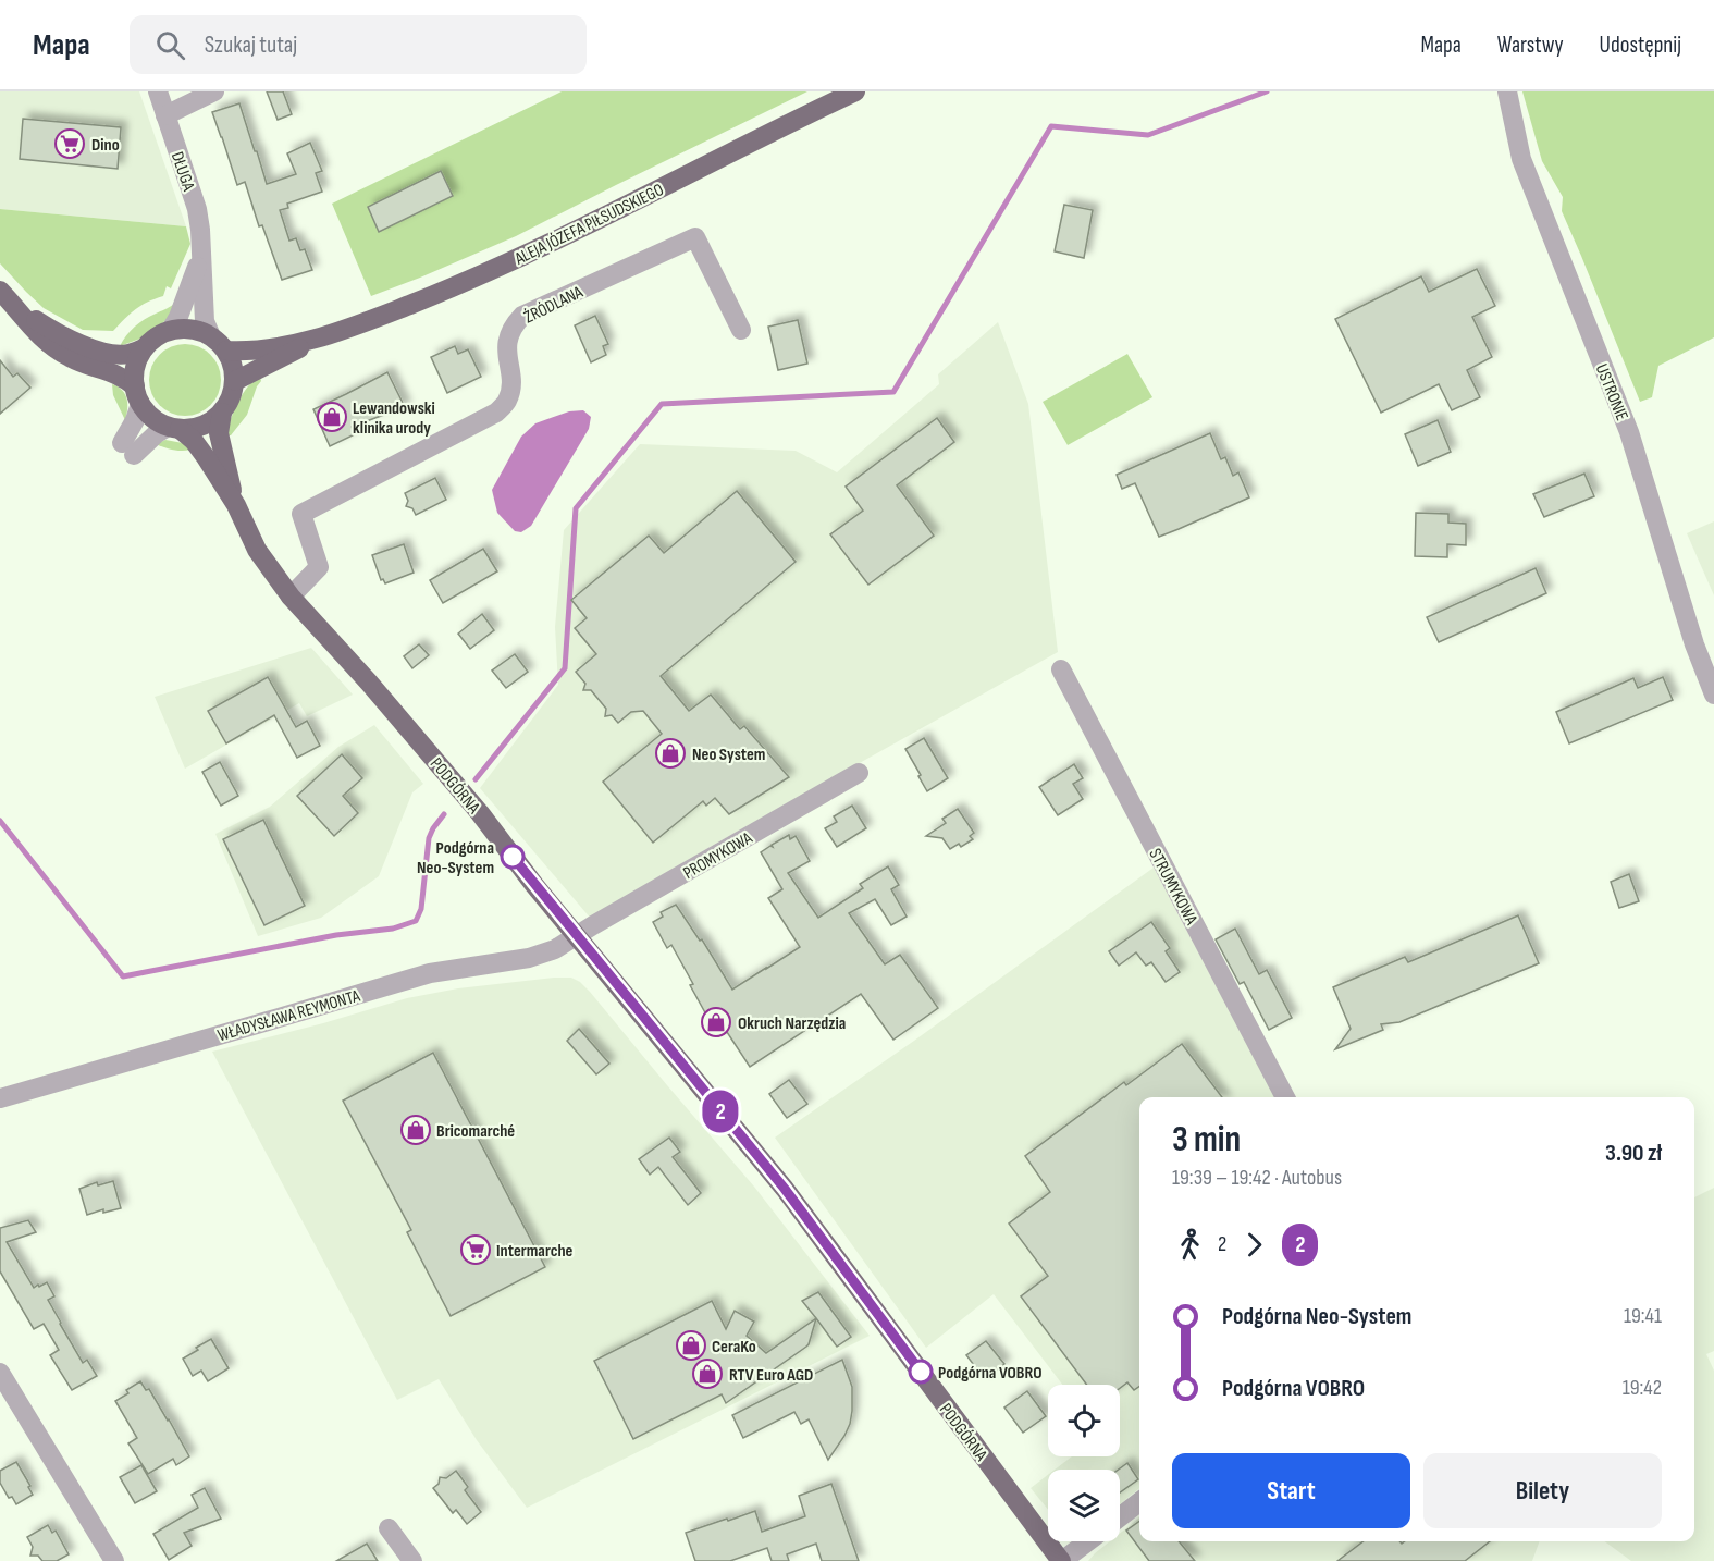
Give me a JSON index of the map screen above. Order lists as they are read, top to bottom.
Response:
{
  "streets": {
    "main road": ["ALEJA JÓZEFA PIŁSUDSKIEGO", "PODGÓRNA"],
    "street": [
      "DŁUGA",
      "ŹRÓDLANA",
      "USTRONIE",
      "PROMYKOWA",
      "STRUMYKOWA",
      "WŁADYSŁAWA REYMONTA"
    ]
  },
  "crossings": [
    ["DŁUGA", "ALEJA JÓZEFA PIŁSUDSKIEGO"],
    ["DŁUGA", "PODGÓRNA"],
    ["ALEJA JÓZEFA PIŁSUDSKIEGO", "PODGÓRNA"],
    ["ŹRÓDLANA", "PODGÓRNA"],
    ["PODGÓRNA", "PROMYKOWA"],
    ["PODGÓRNA", "WŁADYSŁAWA REYMONTA"],
    ["PROMYKOWA", "WŁADYSŁAWA REYMONTA"]
  ],
  "places": {
    "supermarket": ["Dino", "Intermarche"],
    "shop": [
      "Lewandowski klinika urody",
      "Neo System",
      "Okruch Narzędzia",
      "Bricomarché",
      "CeraKo",
      "RTV Euro AGD"
    ],
    "other": ["Podgórna Neo-System", "Podgórna VOBRO"]
  },
  "lines": ["bus line 2"],
  "page": {
    "header": "Mapa",
    "search": "Szukaj tutaj",
    "nav": ["Mapa", "Warstwy", "Udostępnij"],
    "on_map": "2",
    "heading": ["3 min", "19:39 – 19:42 · Autobus", "3.90 zł"],
    "legs": ["2", "2"],
    "list": [
      {
        "name": "Podgórna Neo-System",
        "value": "19:41"
      },
      {
        "name": "Podgórna VOBRO",
        "value": "19:42"
      }
    ],
    "buttons": ["Start", "Bilety"]
  }
}
